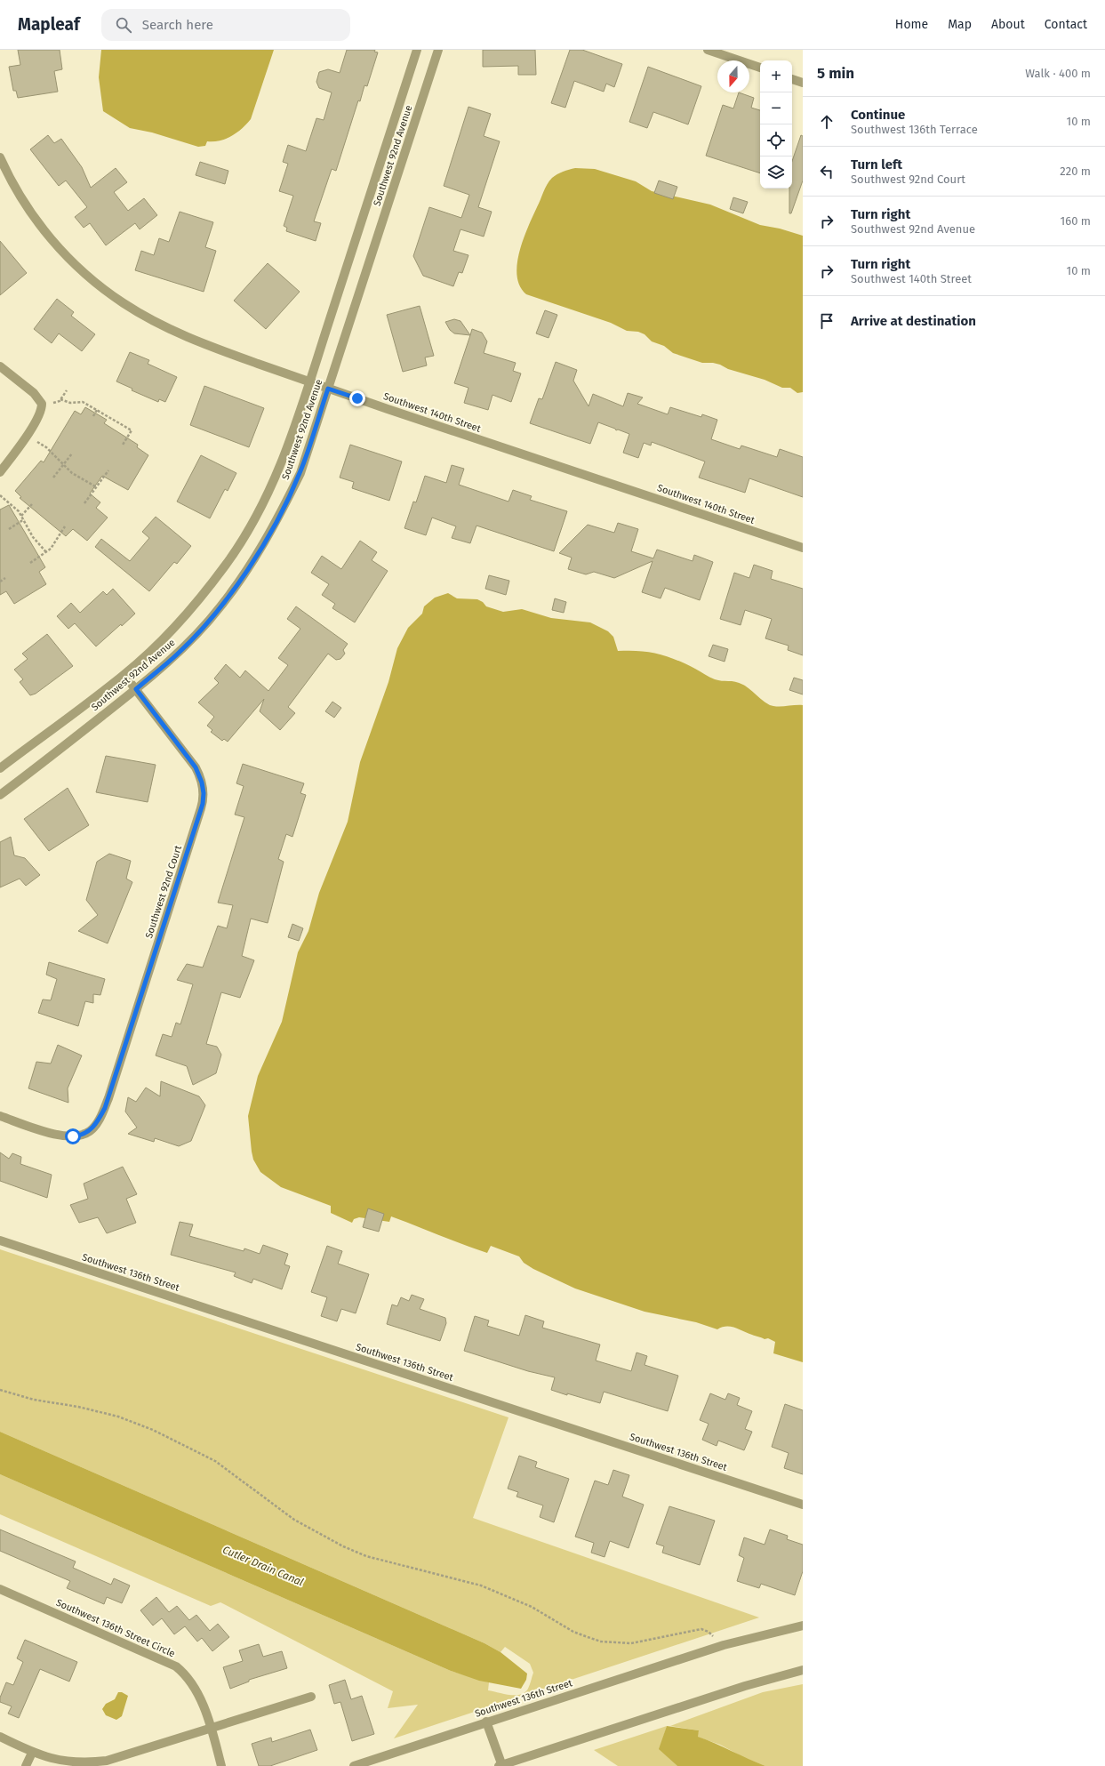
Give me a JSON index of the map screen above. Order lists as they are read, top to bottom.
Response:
{
  "streets": {
    "street": [
      "Southwest 92nd Avenue",
      "Southwest 140th Street",
      "Southwest 92nd Court",
      "Southwest 136th Street",
      "Southwest 136th Street Circle"
    ]
  },
  "crossings": [
    ["Southwest 92nd Avenue", "Southwest 140th Street"],
    ["Southwest 92nd Avenue", "Southwest 92nd Court"]
  ],
  "water": ["Cutler Drain Canal"],
  "north": "bottom",
  "page": {
    "header": "Mapleaf",
    "search": "Search here",
    "nav": [
      "Home",
      "Map",
      "About",
      "Contact"
    ],
    "heading": ["5 min", "Walk · 400 m"],
    "map_buttons": ["+", "−"],
    "list": [
      ["Continue", "Southwest 136th Terrace", "10 m"],
      ["Turn left", "Southwest 92nd Court", "220 m"],
      ["Turn right", "Southwest 92nd Avenue", "160 m"],
      ["Turn right", "Southwest 140th Street", "10 m"],
      "Arrive at destination"
    ]
  }
}
